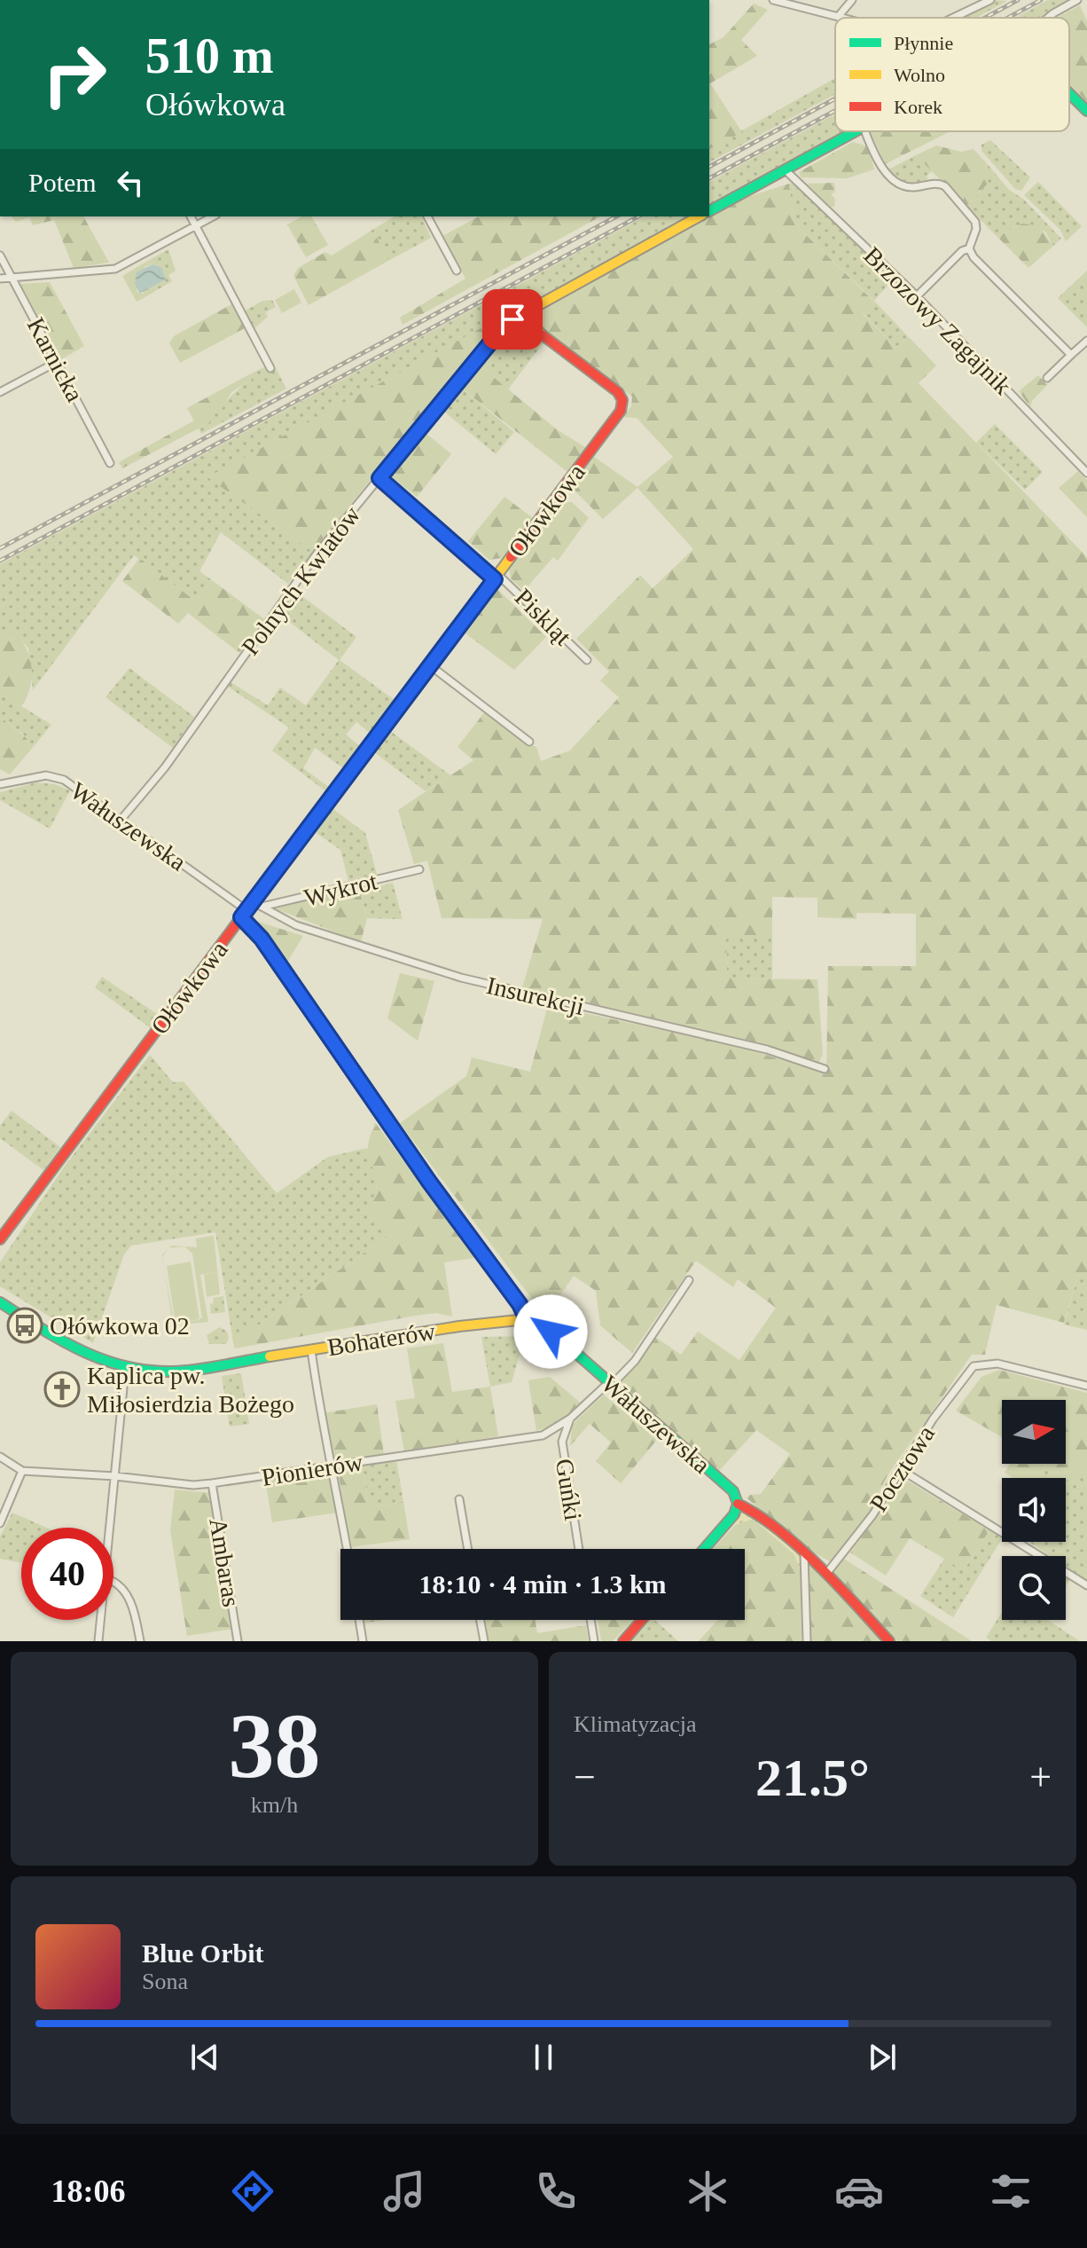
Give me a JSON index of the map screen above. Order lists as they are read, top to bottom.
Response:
{
  "streets": {
    "street": [
      "Brzozowy Zagajnik",
      "Karnicka",
      "Ołówkowa",
      "Polnych Kwiatów",
      "Piskląt",
      "Wałuszewska",
      "Wykrot",
      "Insurekcji",
      "Bohaterów",
      "Pocztowa",
      "Pionierów",
      "Guńki",
      "Ambaras"
    ]
  },
  "crossings": [
    ["Ołówkowa", "Polnych Kwiatów"],
    ["Ołówkowa", "Piskląt"],
    ["Ołówkowa", "Wałuszewska"],
    ["Ołówkowa", "Wykrot"],
    ["Ołówkowa", "Insurekcji"],
    ["Polnych Kwiatów", "Piskląt"],
    ["Polnych Kwiatów", "Wałuszewska"],
    ["Wałuszewska", "Bohaterów"],
    ["Wałuszewska", "Pocztowa"],
    ["Wałuszewska", "Pionierów"],
    ["Wykrot", "Insurekcji"],
    ["Pionierów", "Guńki"],
    ["Pionierów", "Ambaras"]
  ],
  "places": {
    "bus stop": ["Ołówkowa 02"],
    "church": ["Kaplica pw. Miłosierdzia Bożego"]
  },
  "legend": ["Płynnie", "Wolno", "Korek"],
  "north": "right",
  "page": {
    "turn": ["510 m", "Ołówkowa"],
    "then": "Potem",
    "limit": "40",
    "trip": "18:10 · 4 min · 1.3 km",
    "tile": [
      ["38", "km/h"],
      "Klimatyzacja"
    ],
    "heat": ["−", "21.5°", "+"],
    "song": ["Blue Orbit", "Sona"],
    "tabs": "18:06"
  }
}
